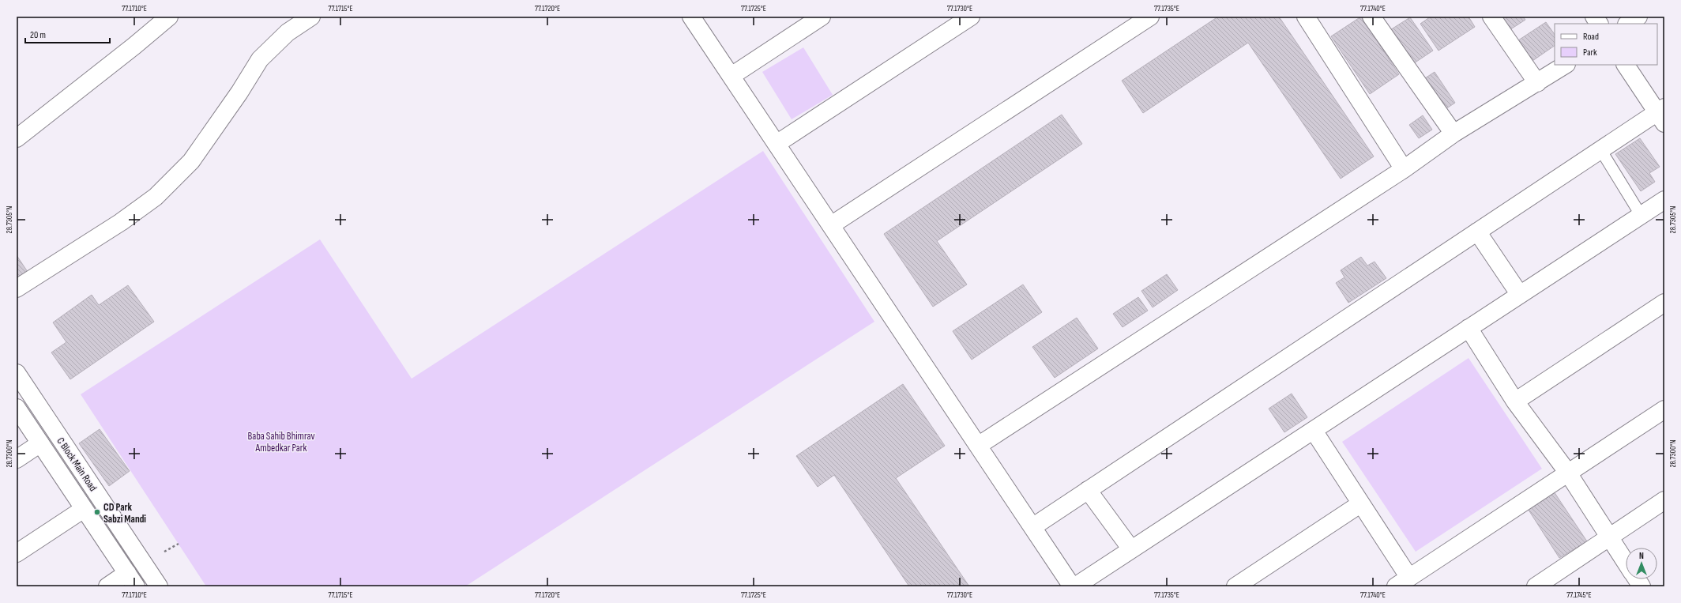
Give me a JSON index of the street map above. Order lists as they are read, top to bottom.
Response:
{
  "streets": {
    "street": ["C Block Main Road"]
  },
  "parks": ["Baba Sahib Bhimrav Ambedkar Park"],
  "places": ["CD Park Sabzi Mandi"],
  "legend": ["Road", "Park"],
  "scale_bar": "20 m",
  "north": "top",
  "coordinates": [
    "77.1710°E",
    "77.1715°E",
    "77.1720°E",
    "77.1725°E",
    "77.1730°E",
    "77.1735°E",
    "77.1740°E",
    "28.7305°N",
    "28.7300°N",
    "77.1745°E"
  ]
}
